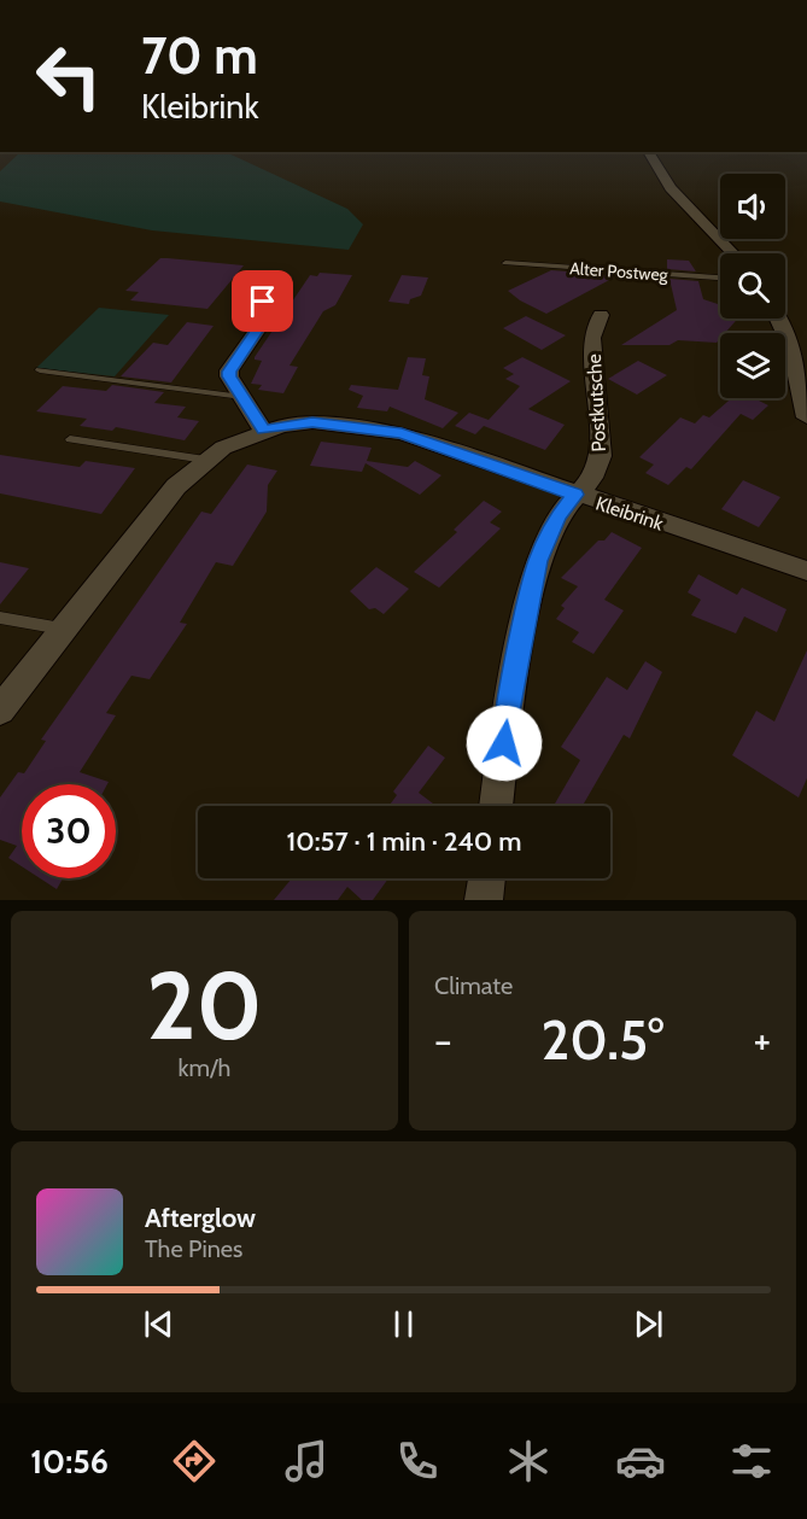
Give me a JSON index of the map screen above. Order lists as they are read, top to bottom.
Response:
{
  "streets": {
    "street": ["Postkutsche", "Kleibrink"],
    "lane": ["Alter Postweg"]
  },
  "crossings": [
    ["Postkutsche", "Kleibrink"]
  ],
  "page": {
    "turn": ["70 m", "Kleibrink"],
    "limit": "30",
    "trip": "10:57 · 1 min · 240 m",
    "tile": [
      ["20", "km/h"],
      "Climate"
    ],
    "heat": ["−", "20.5°", "+"],
    "song": ["Afterglow", "The Pines"],
    "tabs": "10:56"
  }
}
